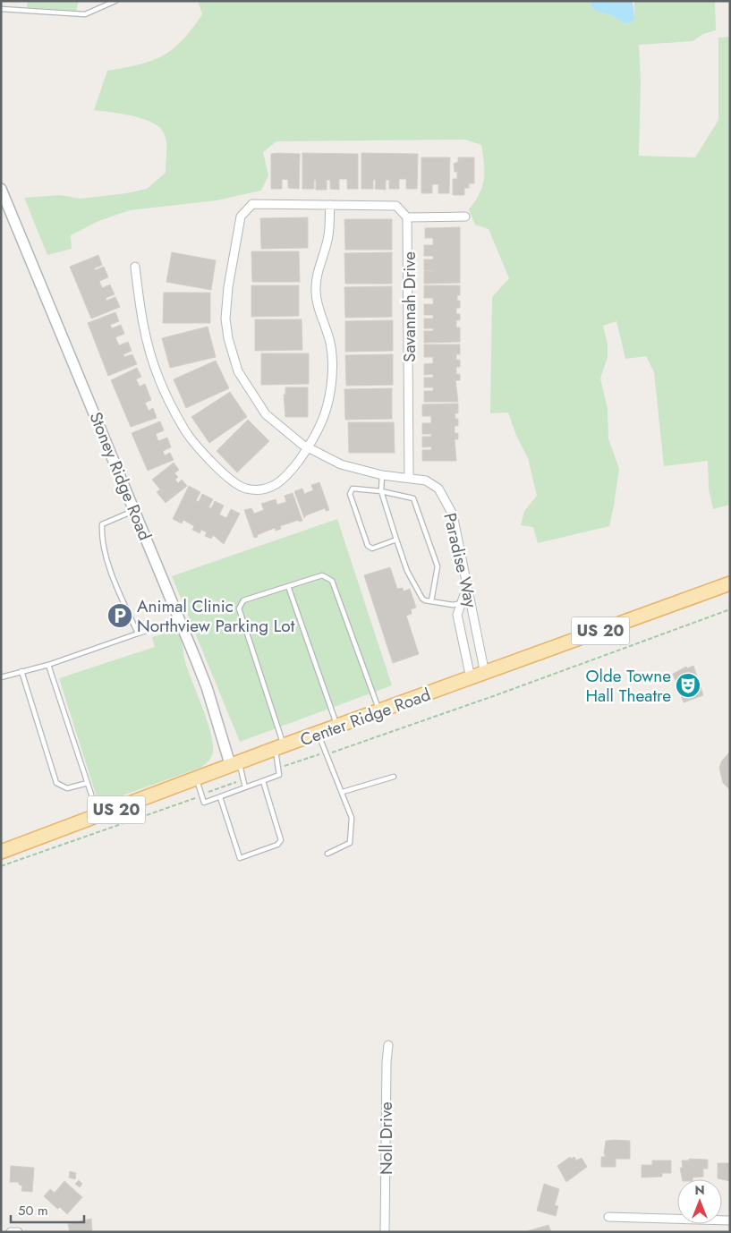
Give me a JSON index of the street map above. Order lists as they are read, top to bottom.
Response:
{
  "streets": {
    "main road": ["US 20", "Center Ridge Road"],
    "street": [
      "Savannah Drive",
      "Stoney Ridge Road",
      "Paradise Way",
      "Noll Drive"
    ]
  },
  "crossings": [
    ["Savannah Drive", "Paradise Way"],
    ["Stoney Ridge Road", "Center Ridge Road"],
    ["Paradise Way", "Center Ridge Road"]
  ],
  "places": {
    "parking": ["Animal Clinic Northview Parking Lot"],
    "theatre": ["Olde Towne Hall Theatre"]
  },
  "scale_bar": "50 m",
  "north": "top"
}
